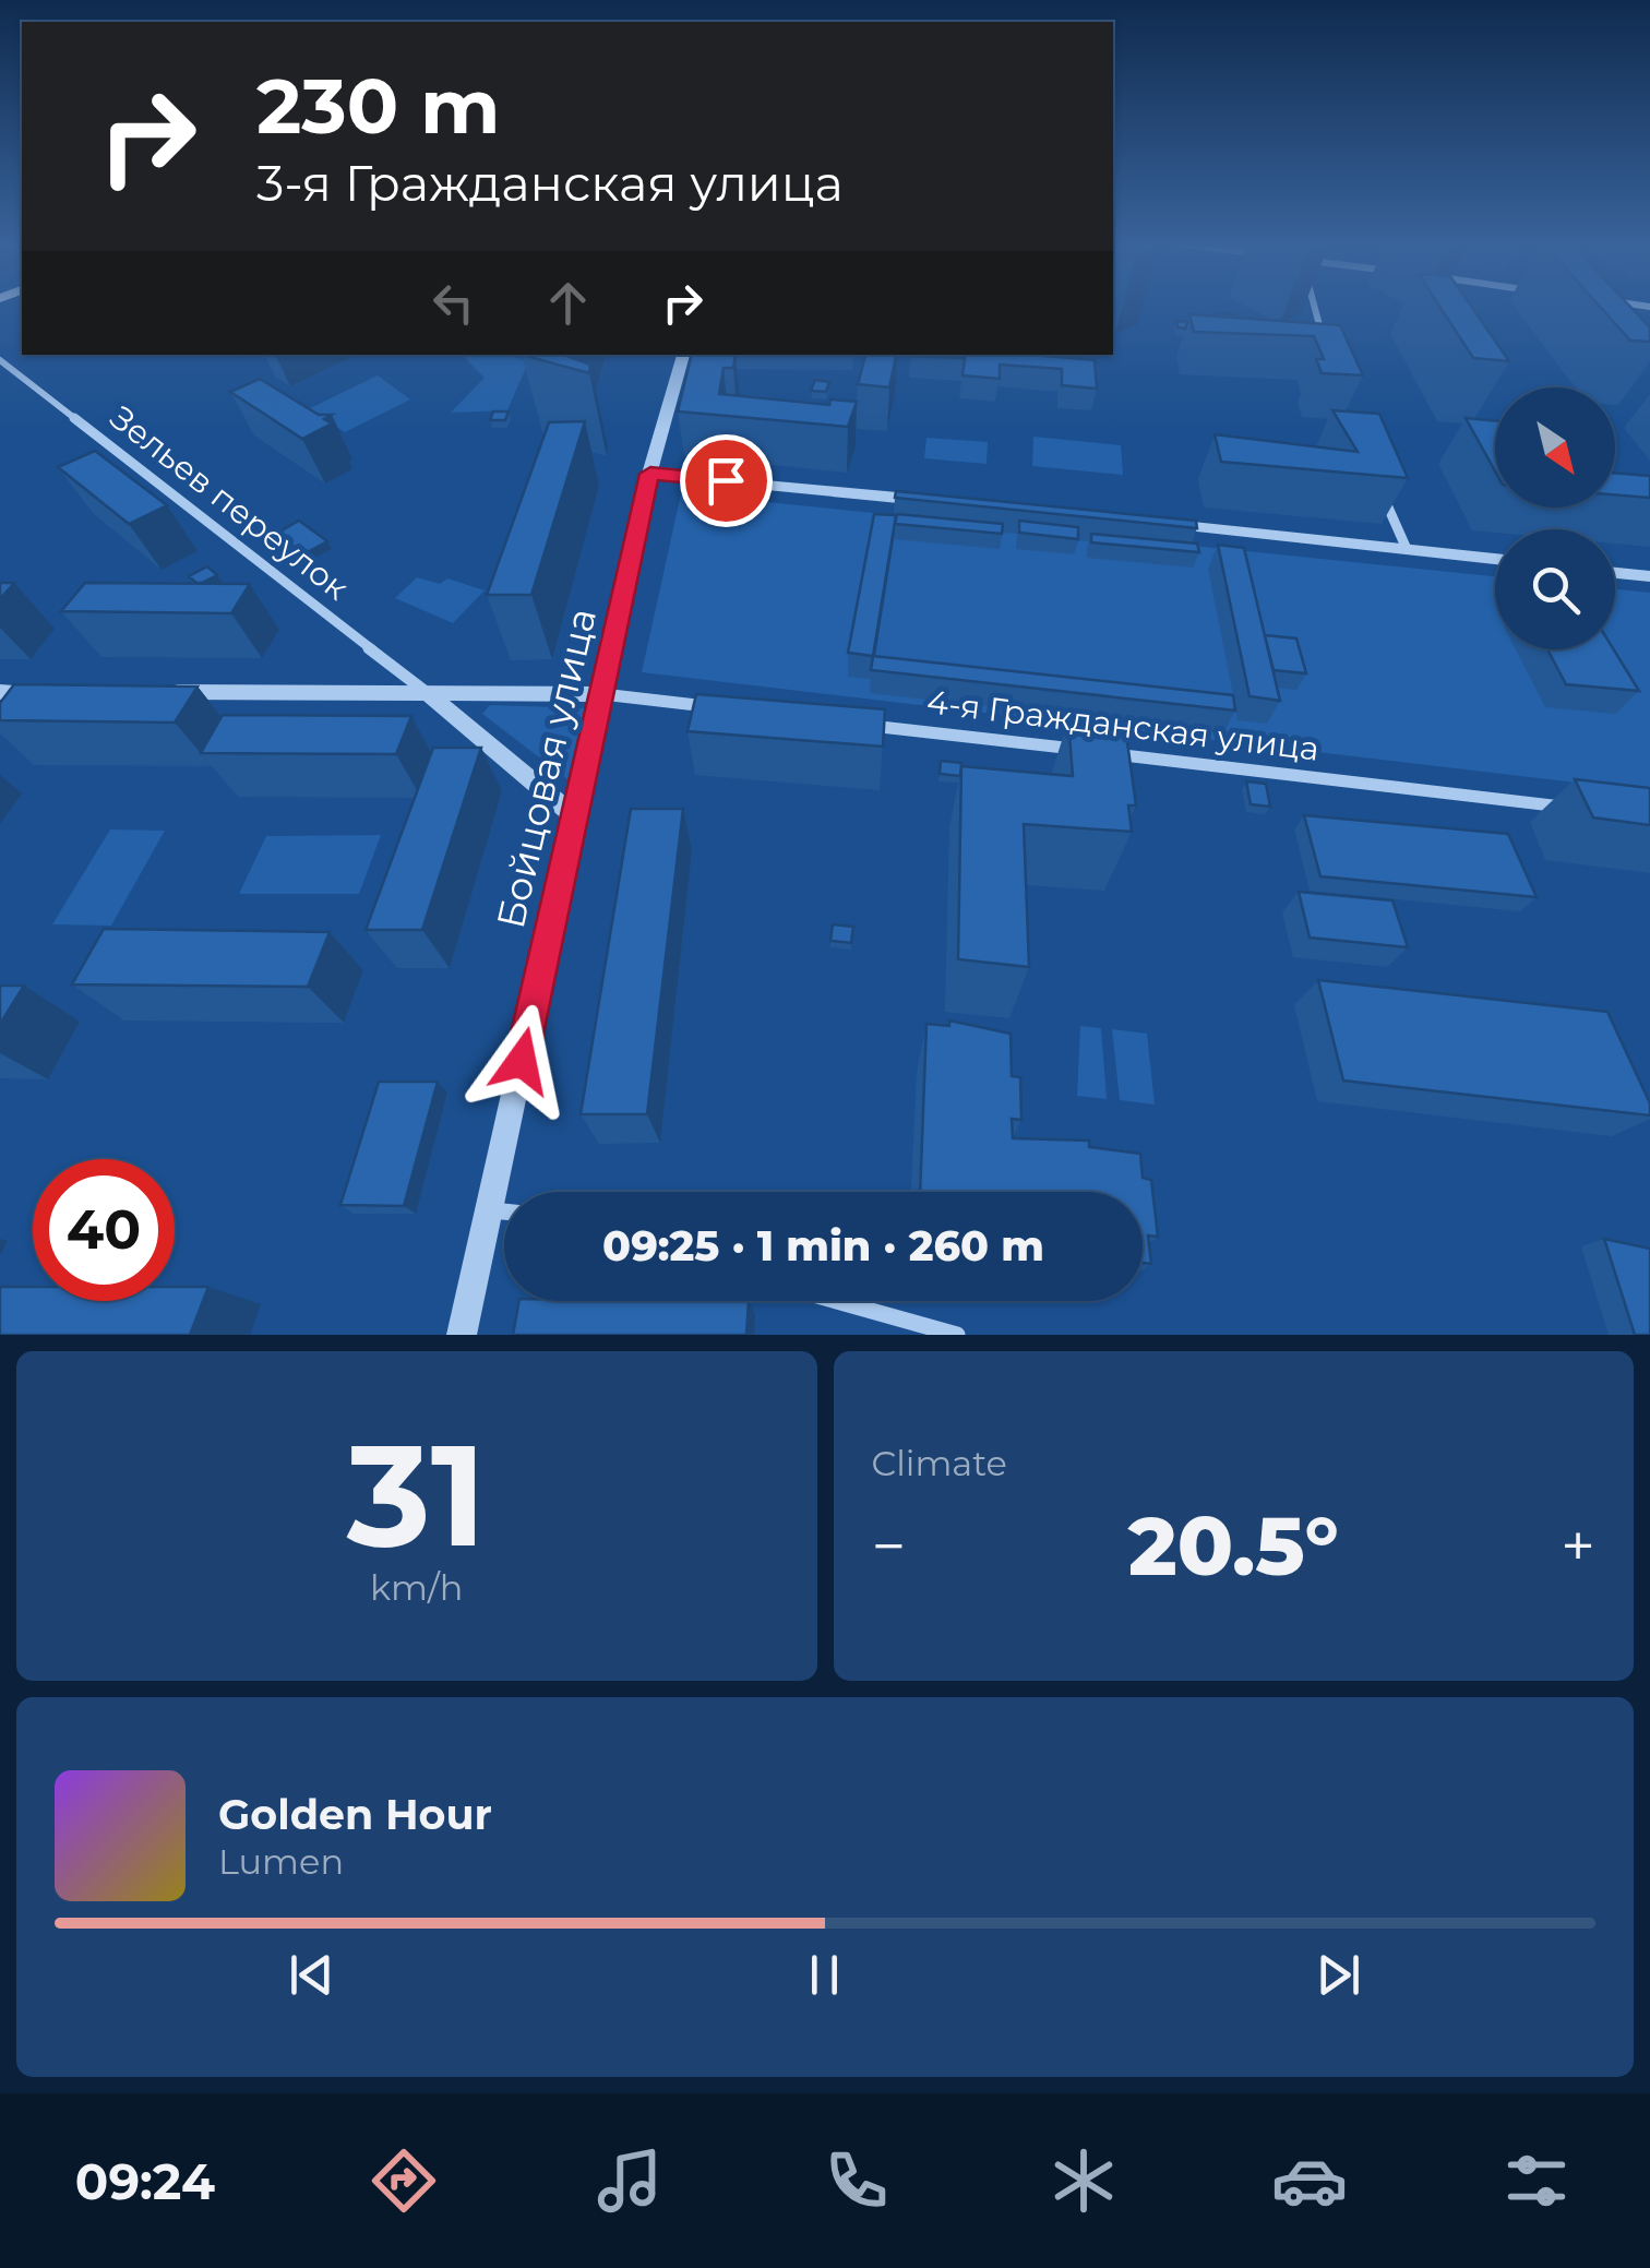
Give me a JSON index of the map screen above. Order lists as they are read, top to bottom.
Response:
{
  "streets": {
    "street": ["Зельев переулок", "4-я Гражданская улица", "Бойцовая улица"]
  },
  "north": "bottom right",
  "page": {
    "turn": ["230 m", "3-я Гражданская улица"],
    "limit": "40",
    "trip": "09:25 · 1 min · 260 m",
    "tile": [
      ["31", "km/h"],
      "Climate"
    ],
    "heat": ["−", "20.5°", "+"],
    "song": ["Golden Hour", "Lumen"],
    "tabs": "09:24"
  }
}
